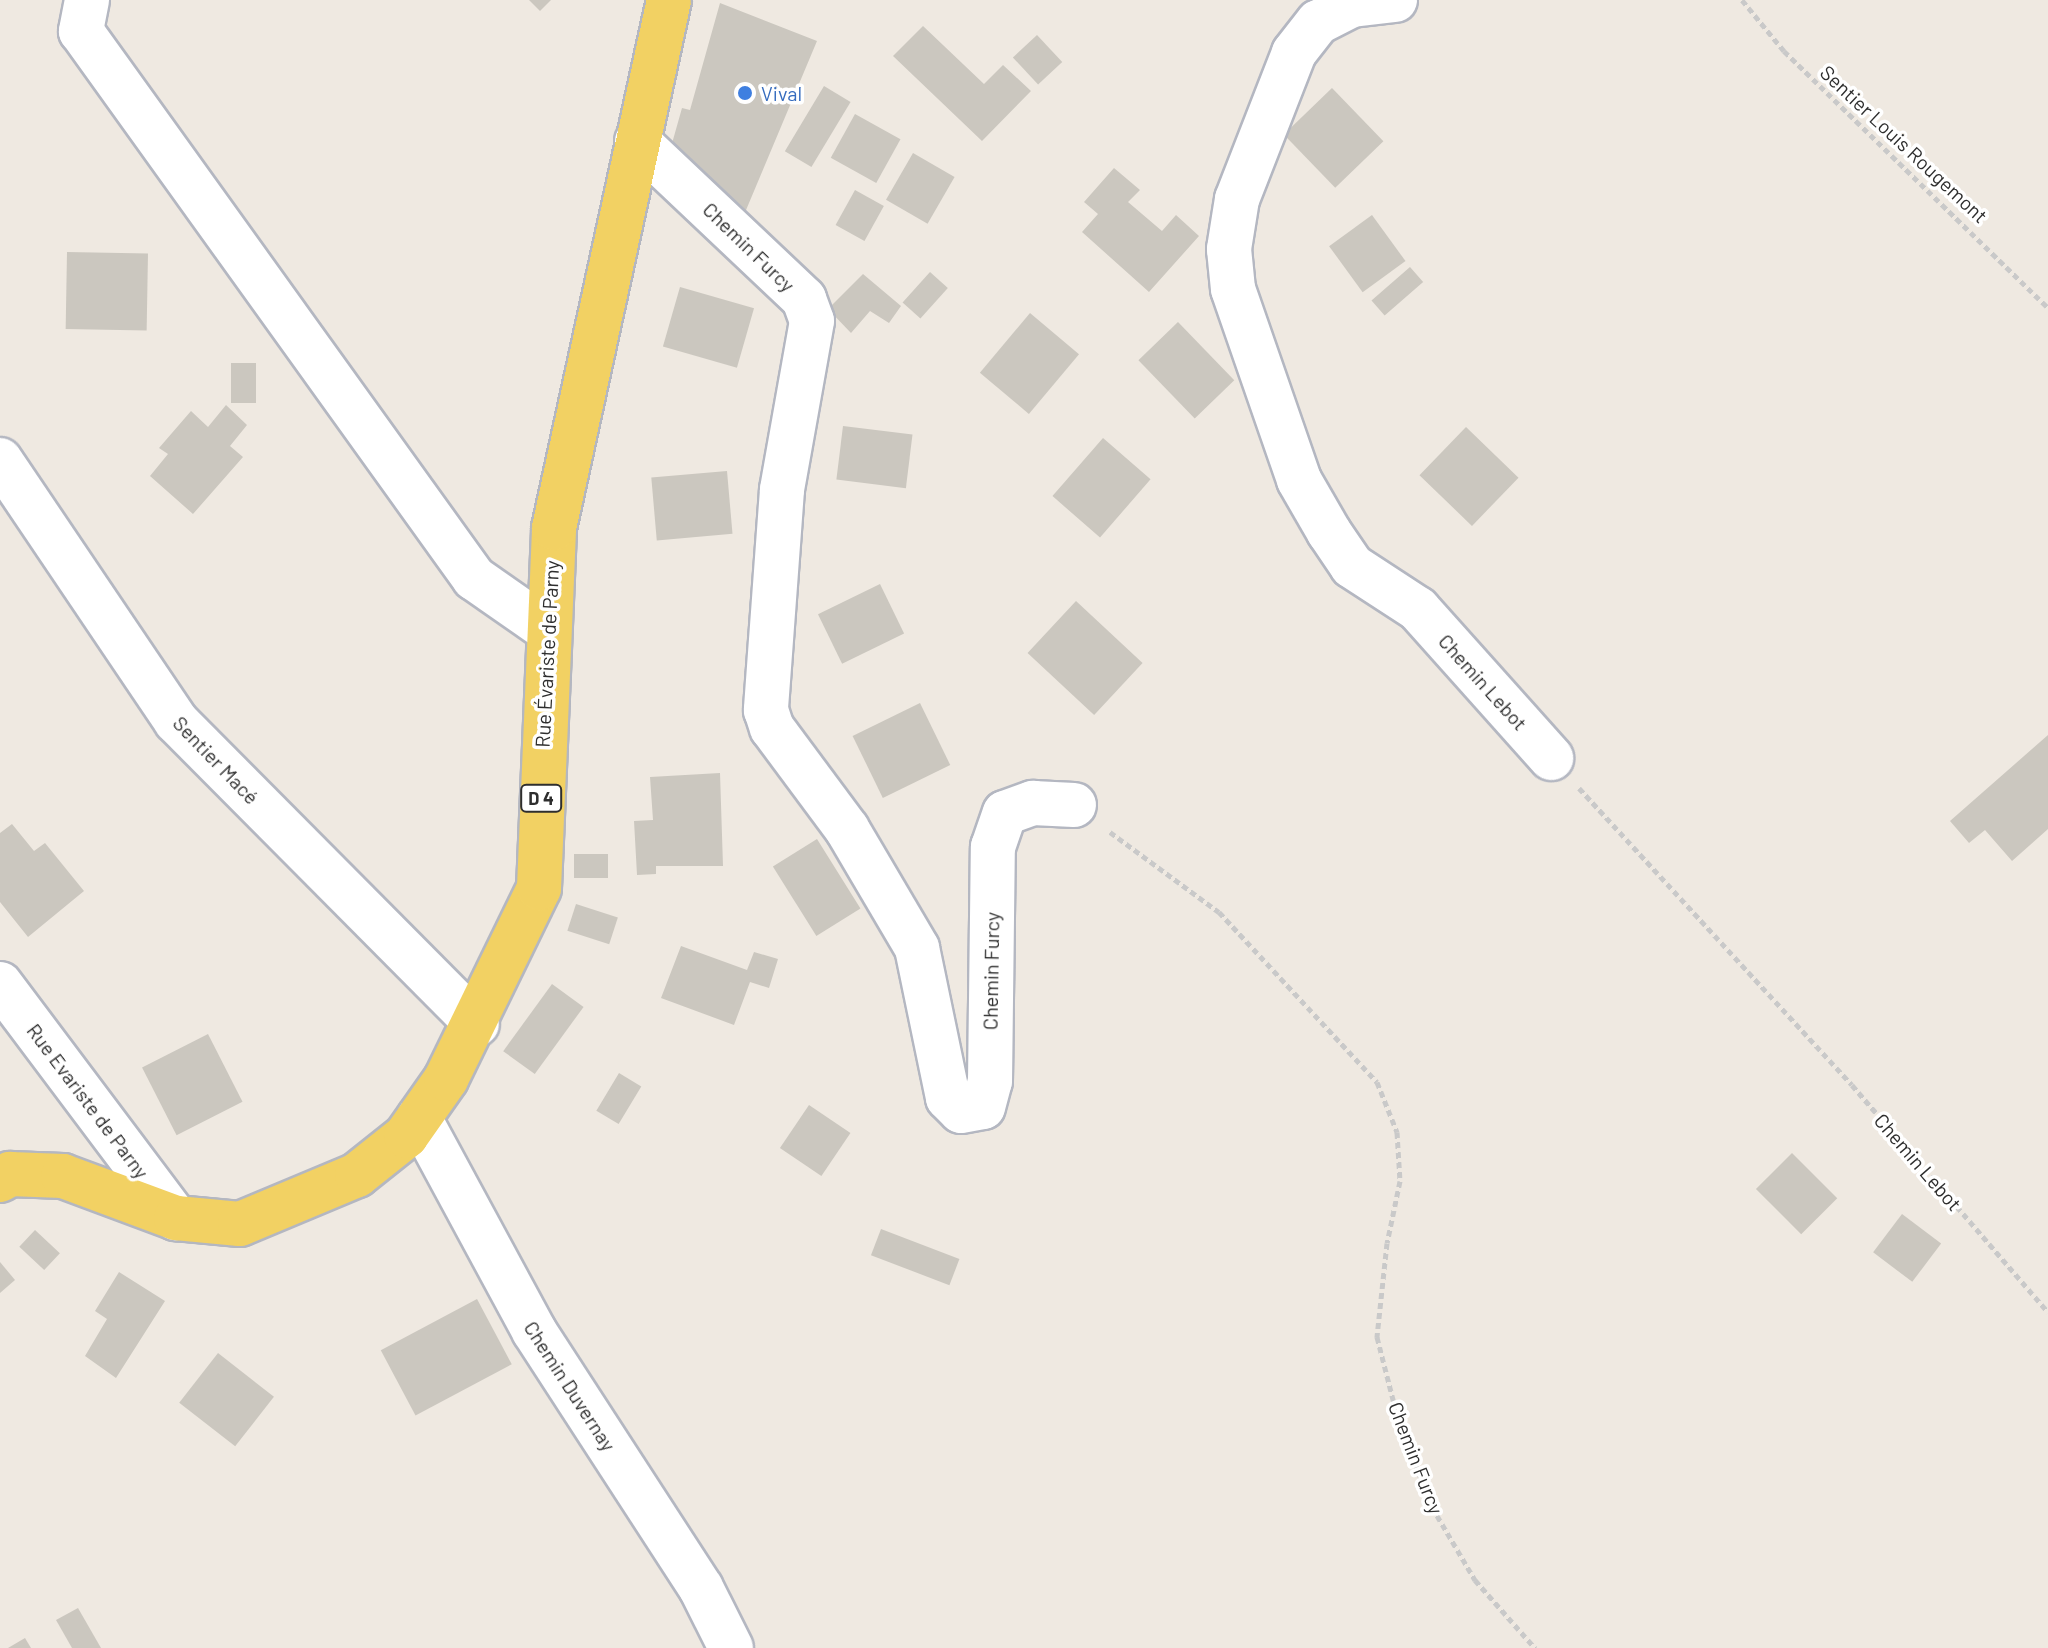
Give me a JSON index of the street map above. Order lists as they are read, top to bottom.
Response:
{
  "streets": {
    "main road": ["Rue Évariste de Parny", "D 4"],
    "street": [
      "Chemin Furcy",
      "Chemin Lebot",
      "Sentier Macé",
      "Rue Evariste de Parny",
      "Chemin Duvernay"
    ],
    "path": ["Sentier Louis Rougemont"]
  },
  "crossings": [
    ["Chemin Furcy", "Rue Évariste de Parny"],
    ["Rue Évariste de Parny", "Sentier Macé"],
    ["Rue Évariste de Parny", "Rue Evariste de Parny"],
    ["Rue Évariste de Parny", "Chemin Duvernay"]
  ],
  "places": ["Vival"]
}
